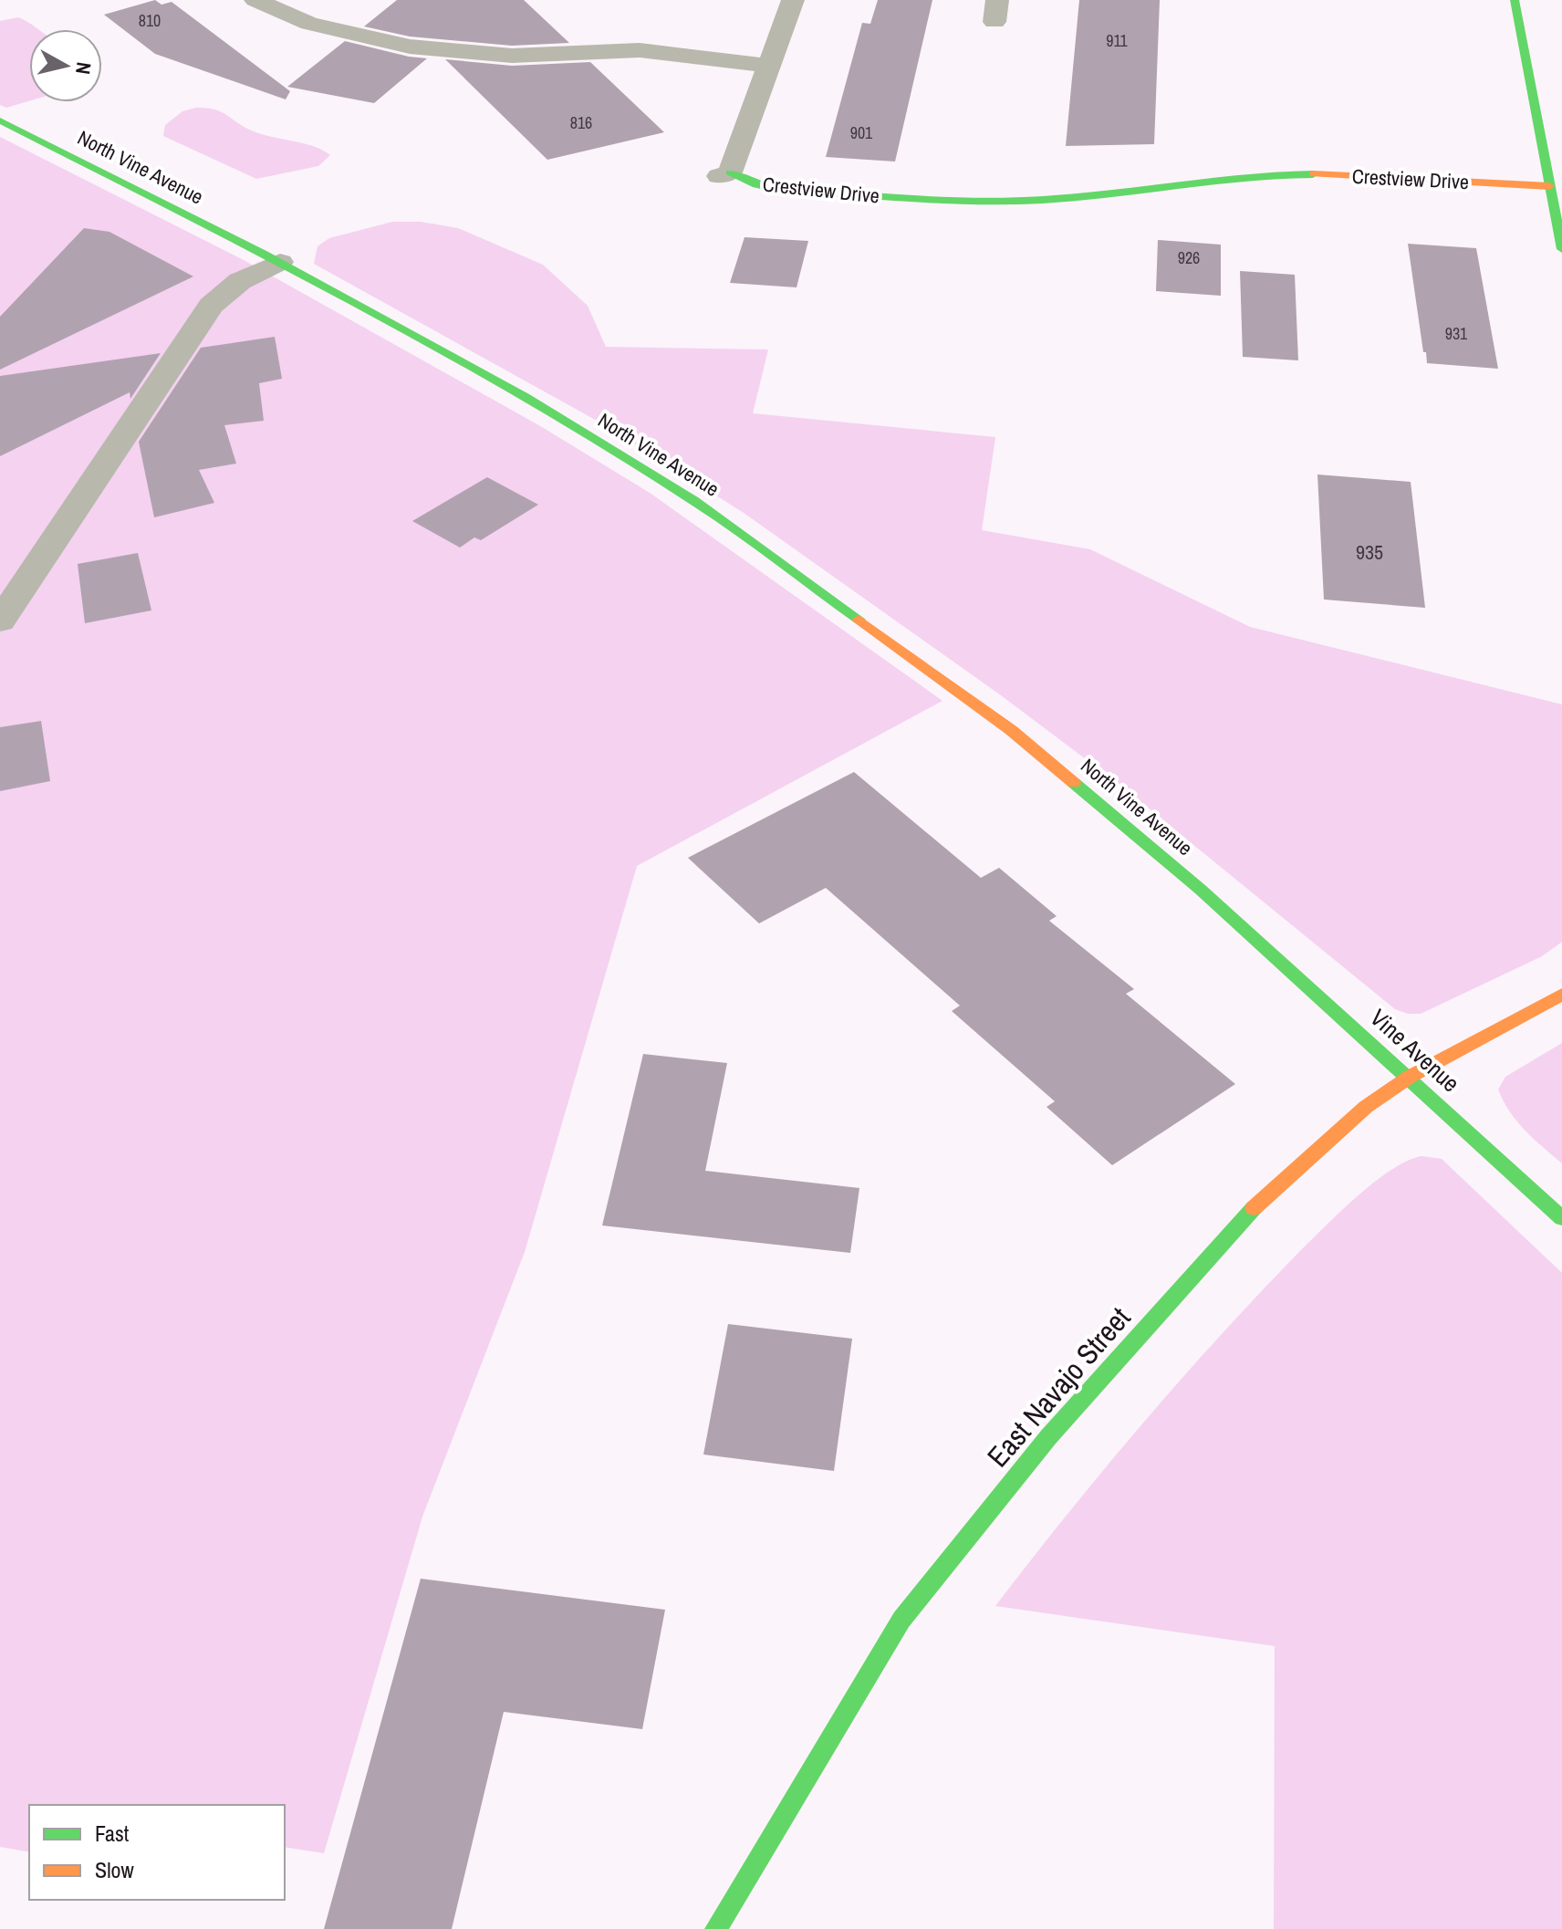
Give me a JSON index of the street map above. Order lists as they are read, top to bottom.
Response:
{
  "streets": {
    "street": [
      "North Vine Avenue",
      "Crestview Drive",
      "Vine Avenue",
      "East Navajo Street"
    ]
  },
  "crossings": [
    ["North Vine Avenue", "Vine Avenue"],
    ["Vine Avenue", "East Navajo Street"]
  ],
  "house_numbers": [
    "810",
    "911",
    "816",
    "901",
    "926",
    "931",
    "935"
  ],
  "legend": ["Fast", "Slow"],
  "north": "right"
}
